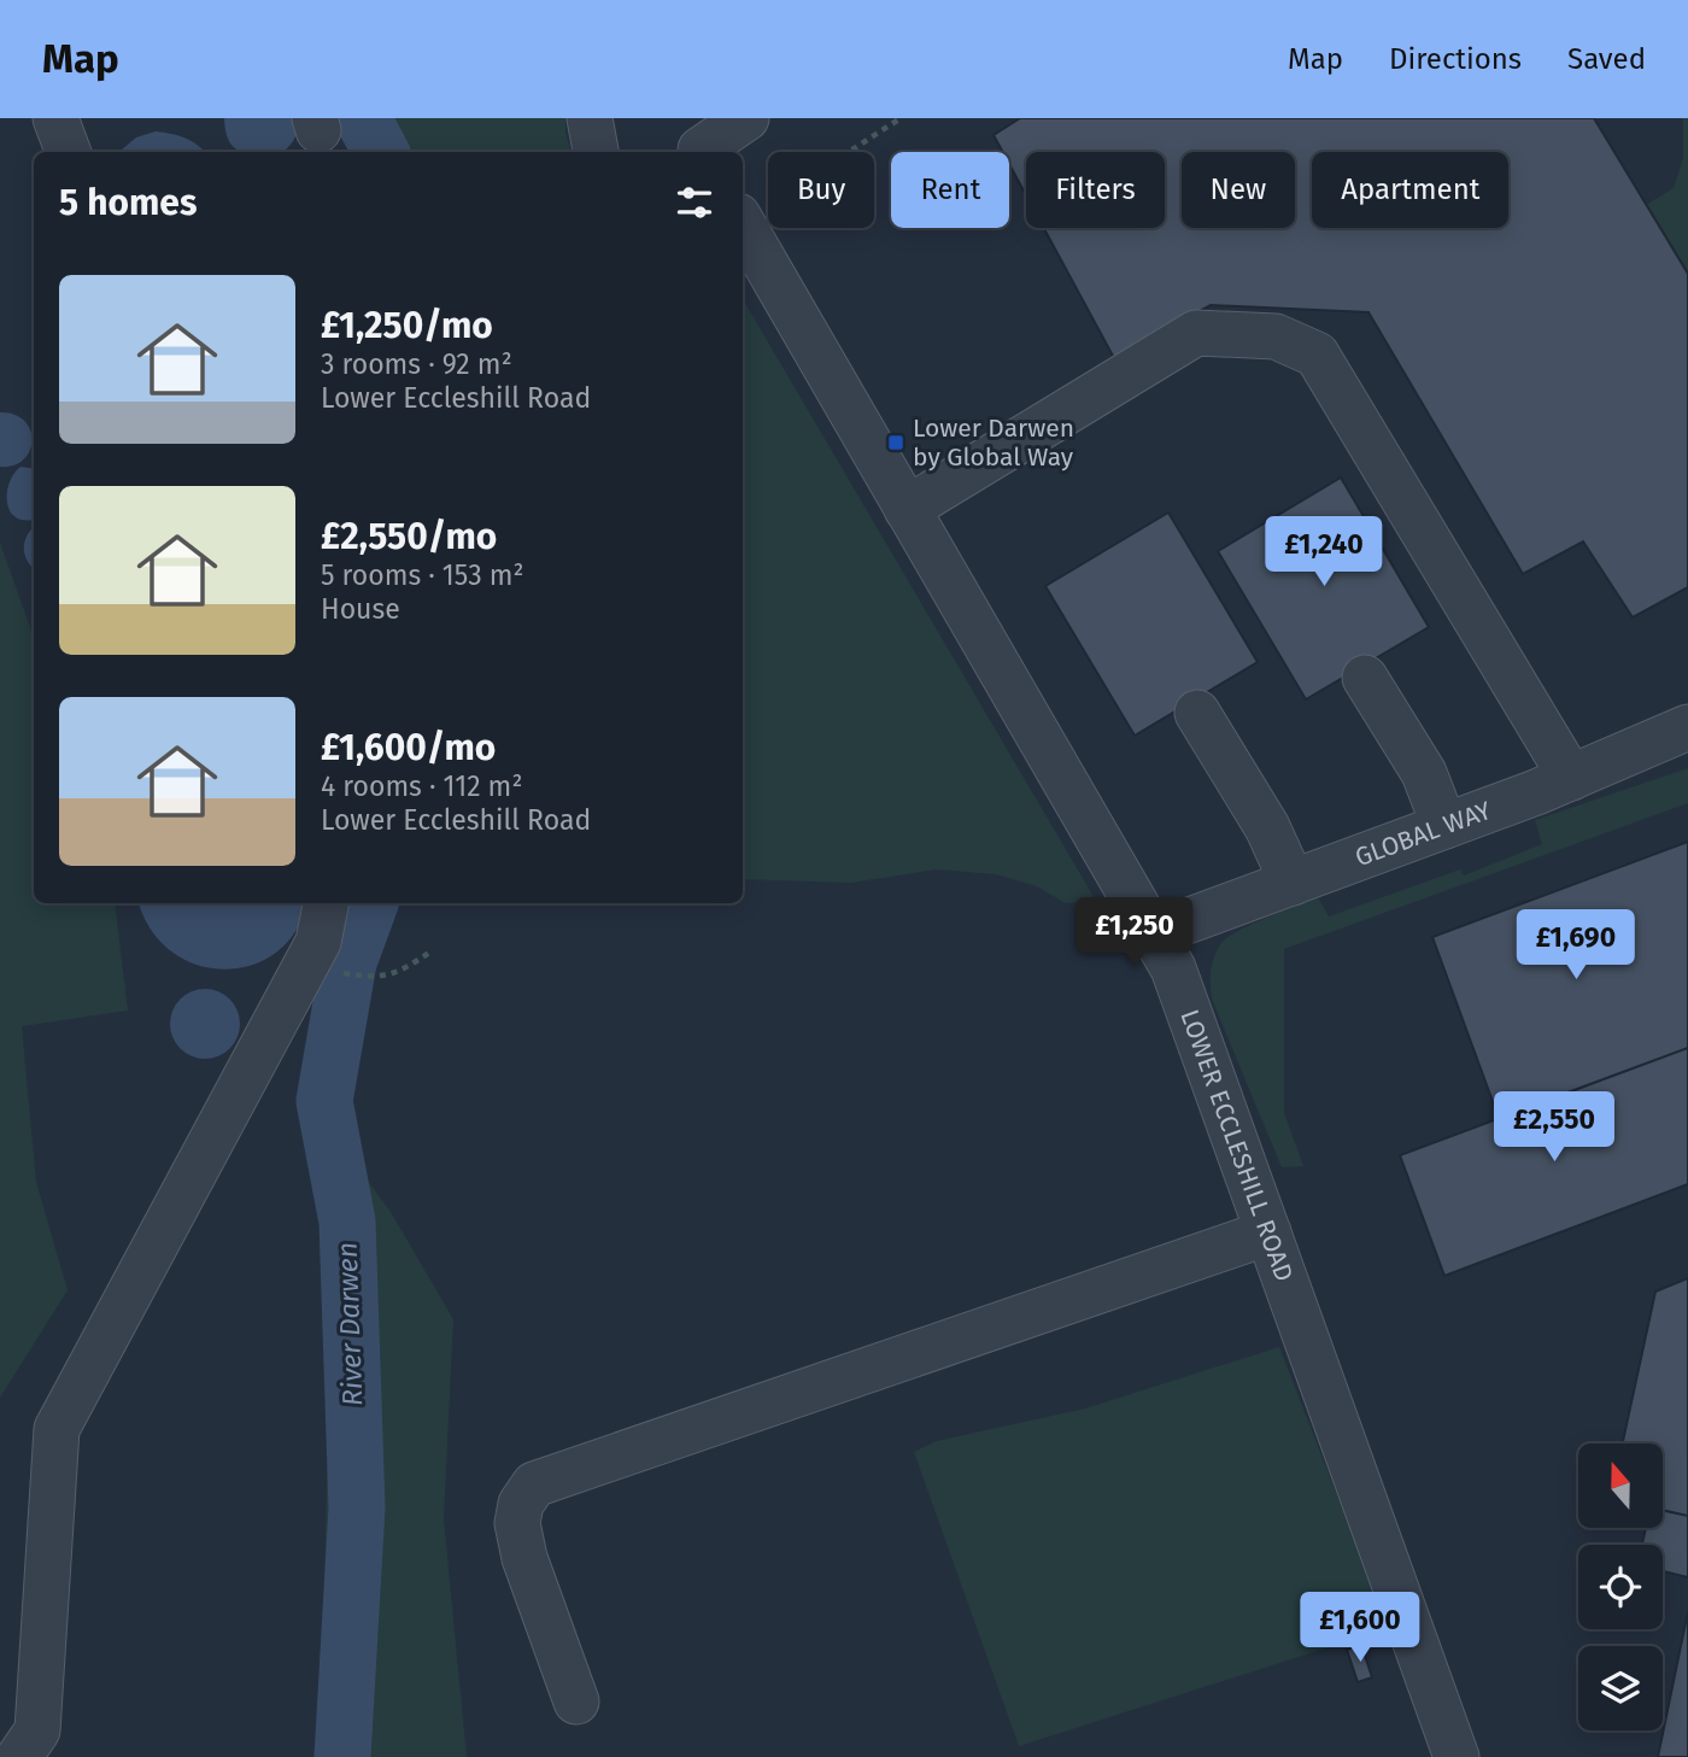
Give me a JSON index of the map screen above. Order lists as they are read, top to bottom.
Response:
{
  "streets": {
    "street": ["GLOBAL WAY", "LOWER ECCLESHILL ROAD"]
  },
  "crossings": [
    ["GLOBAL WAY", "LOWER ECCLESHILL ROAD"]
  ],
  "water": ["River Darwen"],
  "places": {
    "transit": ["Lower Darwen by Global Way"]
  },
  "north": "top",
  "page": {
    "header": "Map",
    "nav": ["Map", "Directions", "Saved"],
    "chip": [
      "Buy",
      "Rent",
      "Filters",
      "New",
      "Apartment"
    ],
    "heading": "5 homes",
    "list": [
      {
        "name": "£1,250/mo",
        "note": "3 rooms · 92 m² · Lower Eccleshill Road"
      },
      {
        "name": "£2,550/mo",
        "note": "5 rooms · 153 m² · House"
      },
      {
        "name": "£1,600/mo",
        "note": "4 rooms · 112 m² · Lower Eccleshill Road"
      }
    ],
    "price": [
      "£1,240",
      "£1,250",
      "£1,690",
      "£2,550",
      "£1,600"
    ]
  }
}
